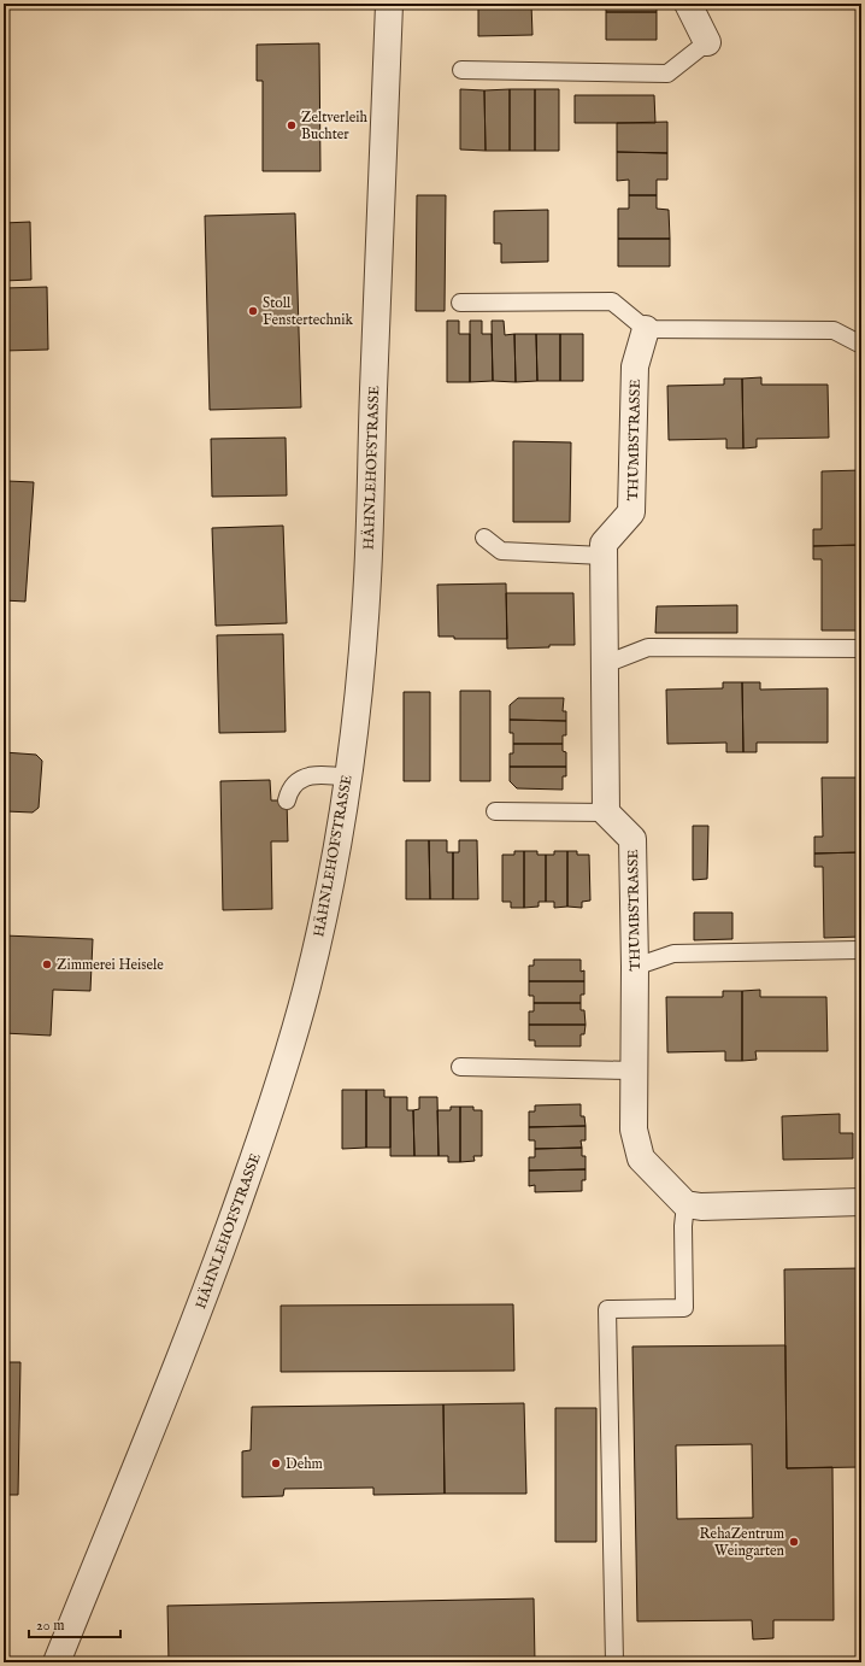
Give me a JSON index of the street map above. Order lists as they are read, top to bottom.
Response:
{
  "streets": {
    "street": ["THUMBSTRASSE", "HÄHNLEHOFSTRASSE"]
  },
  "places": [
    "Zeltverleih Buchter",
    "Stoll Fenstertechnik",
    "Zimmerei Heisele",
    "Dehm",
    "RehaZentrum Weingarten"
  ],
  "scale_bar": "20 m"
}
